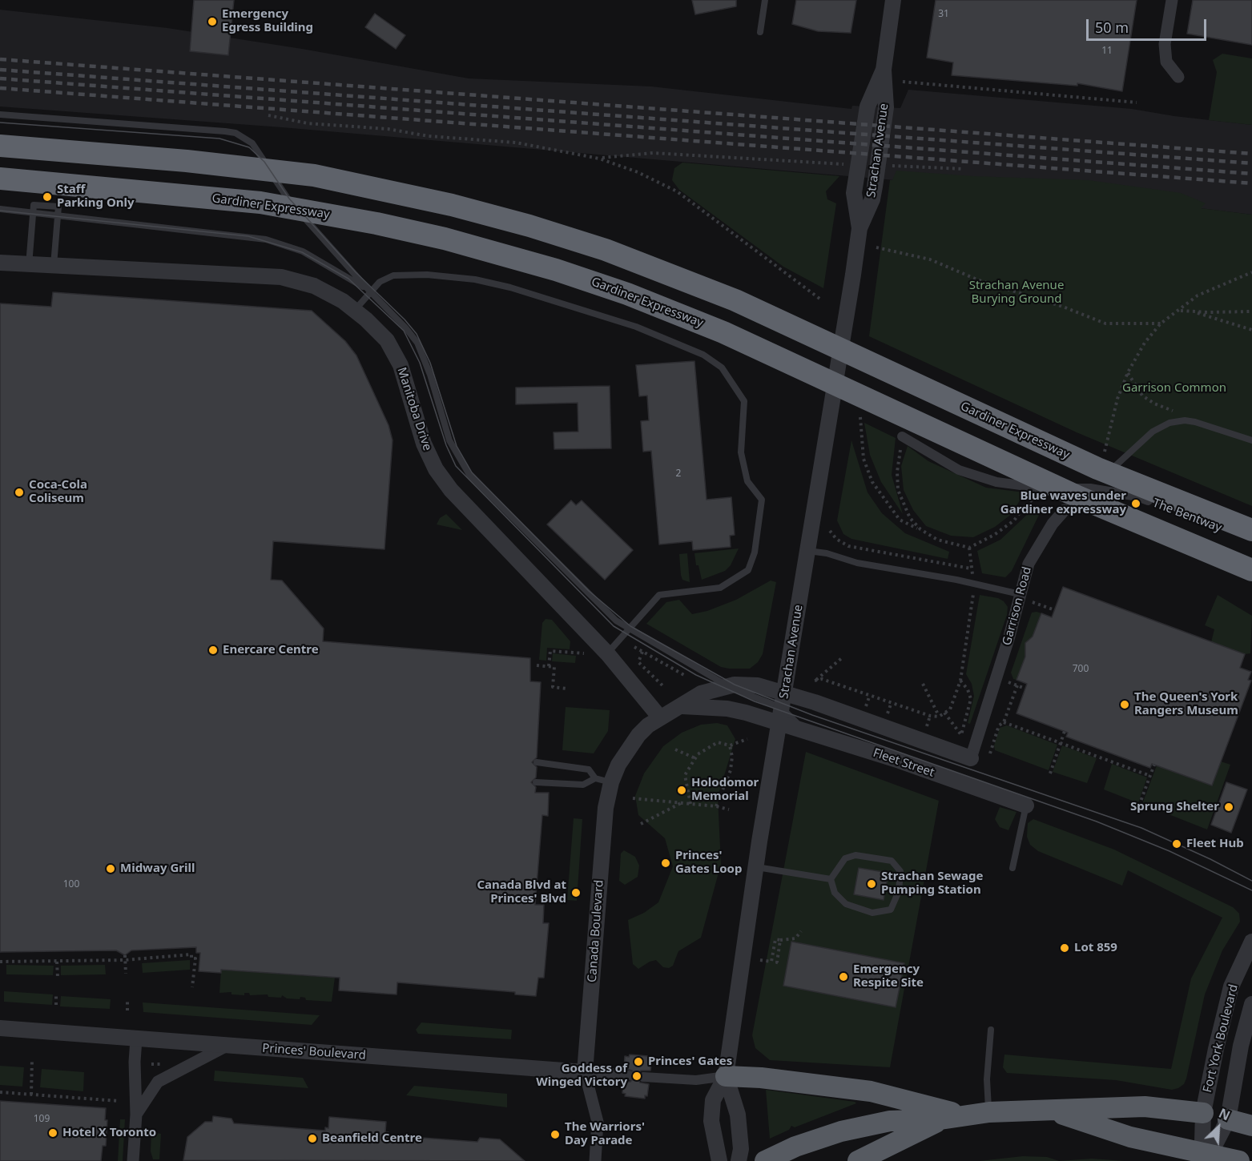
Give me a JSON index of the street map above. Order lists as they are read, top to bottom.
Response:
{
  "streets": {
    "highway": ["Gardiner Expressway"],
    "street": [
      "Strachan Avenue",
      "Manitoba Drive",
      "The Bentway",
      "Garrison Road",
      "Fleet Street",
      "Canada Boulevard",
      "Fort York Boulevard",
      "Princes' Boulevard"
    ]
  },
  "crossings": [
    ["Strachan Avenue", "Fleet Street"],
    ["Manitoba Drive", "Canada Boulevard"],
    ["The Bentway", "Garrison Road"],
    ["Canada Boulevard", "Princes' Boulevard"]
  ],
  "parks": ["Strachan Avenue Burying Ground", "Garrison Common"],
  "places": [
    "Emergency Egress Building",
    "Staff Parking Only",
    "Coca-Cola Coliseum",
    "Blue waves under Gardiner expressway",
    "Enercare Centre",
    "The Queen's York Rangers Museum",
    "Holodomor Memorial",
    "Sprung Shelter",
    "Fleet Hub",
    "Princes' Gates Loop",
    "Midway Grill",
    "Strachan Sewage Pumping Station",
    "Canada Blvd at Princes' Blvd",
    "Lot 859",
    "Emergency Respite Site",
    "Princes' Gates",
    "Goddess of Winged Victory",
    "Hotel X Toronto",
    "The Warriors' Day Parade",
    "Beanfield Centre"
  ],
  "house_numbers": [
    "31",
    "11",
    "2",
    "700",
    "100",
    "109"
  ],
  "scale_bar": "50 m",
  "north": "top right"
}
